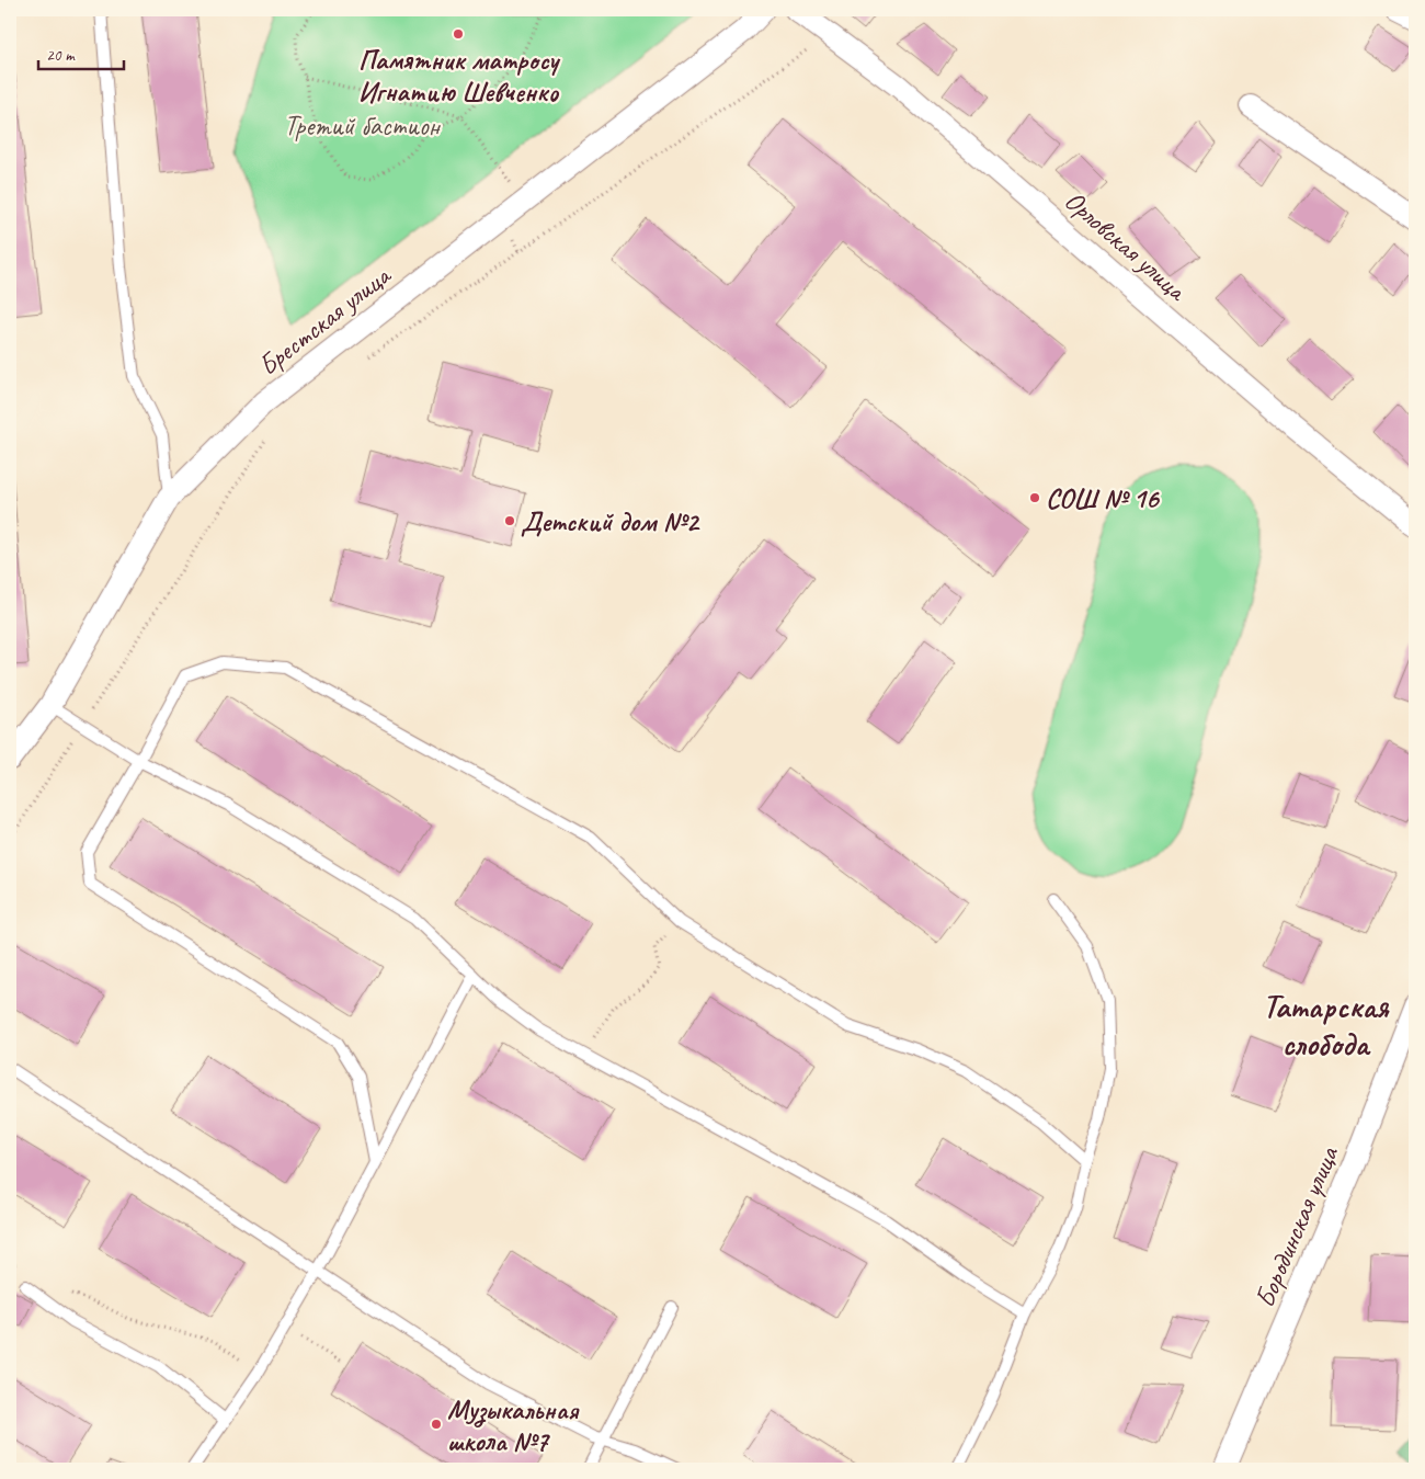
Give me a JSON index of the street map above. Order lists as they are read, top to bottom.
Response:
{
  "streets": {
    "street": ["Орловская улица", "Брестская улица", "Бородинская улица"]
  },
  "districts": ["Татарская слобода"],
  "parks": ["Третий бастион"],
  "places": [
    "Памятник матросу Игнатию Шевченко",
    "СОШ № 16",
    "Детский дом №2",
    "Музыкальная школа №7"
  ],
  "scale_bar": "20 m"
}
